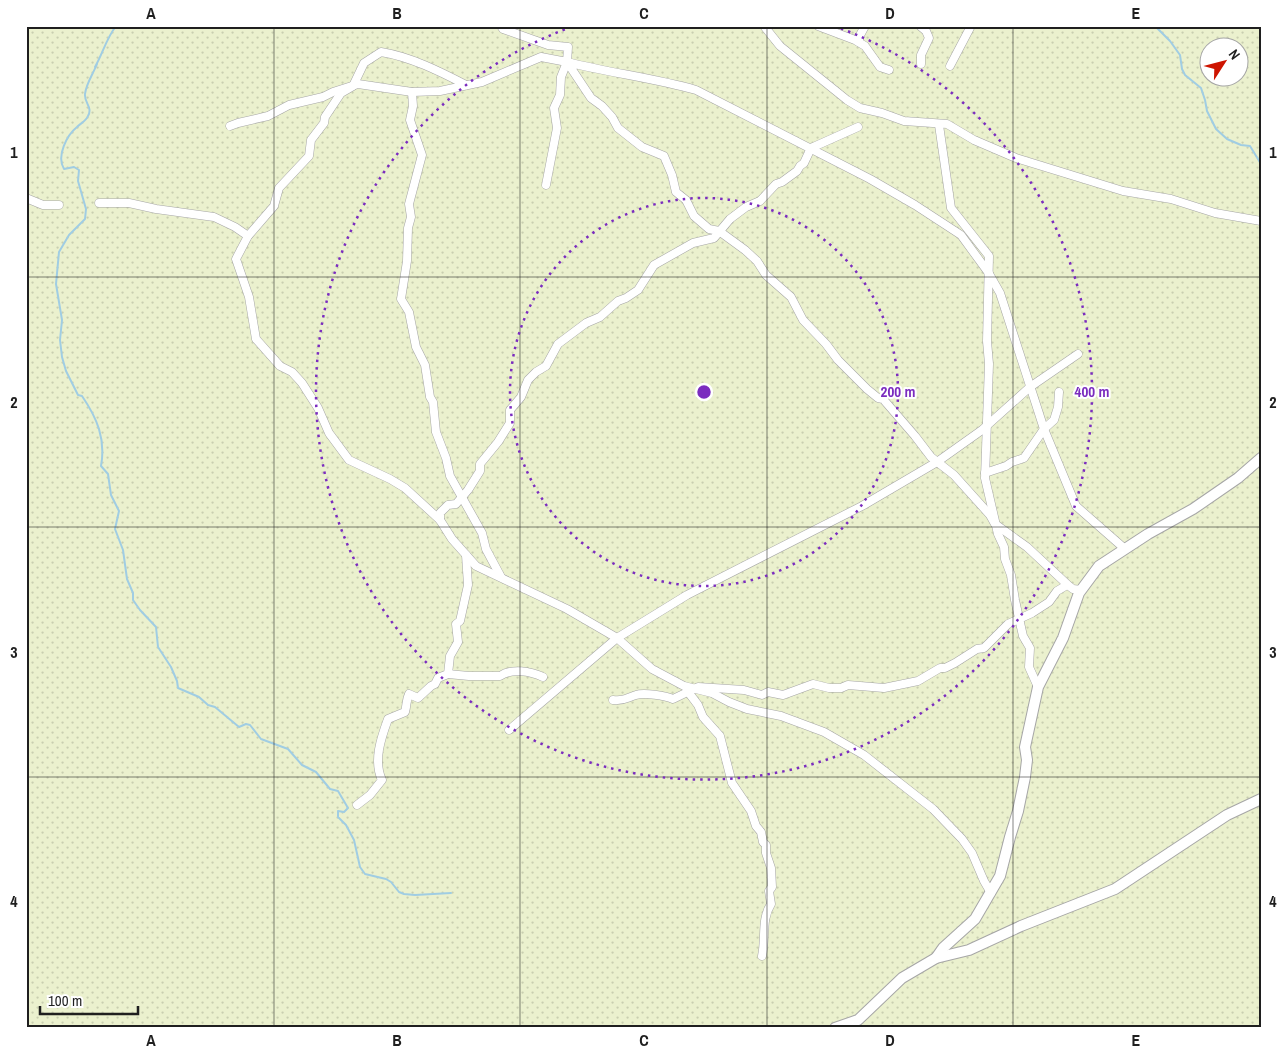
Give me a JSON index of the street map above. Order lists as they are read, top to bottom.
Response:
{
  "scale_bar": "100 m",
  "north": "top right",
  "grid": {
    "columns": [
      "A",
      "B",
      "C",
      "D",
      "E"
    ],
    "rows": [
      "1",
      "2",
      "3",
      "4"
    ]
  },
  "rings": ["200 m", "400 m"]
}
